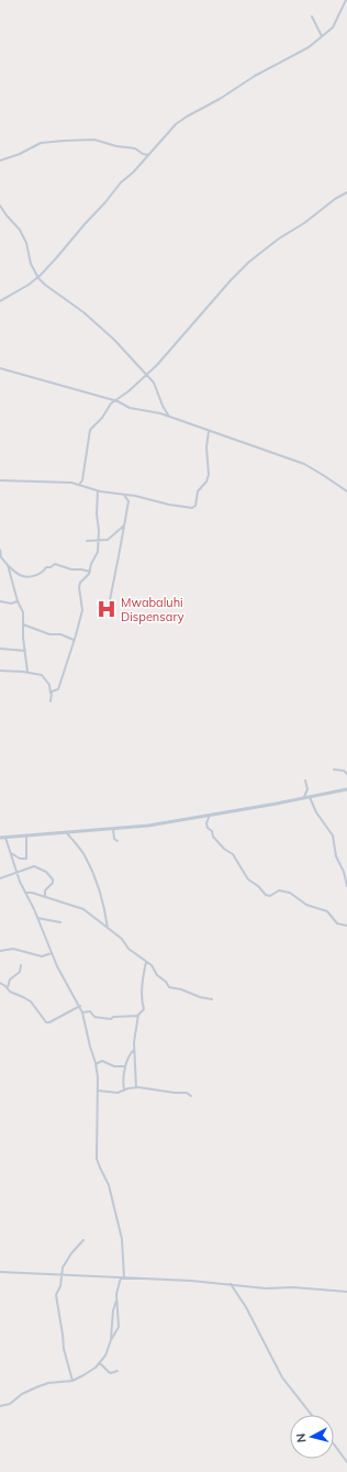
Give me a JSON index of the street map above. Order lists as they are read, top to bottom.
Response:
{
  "places": {
    "hospital": ["Mwabaluhi Dispensary"]
  },
  "north": "left"
}
